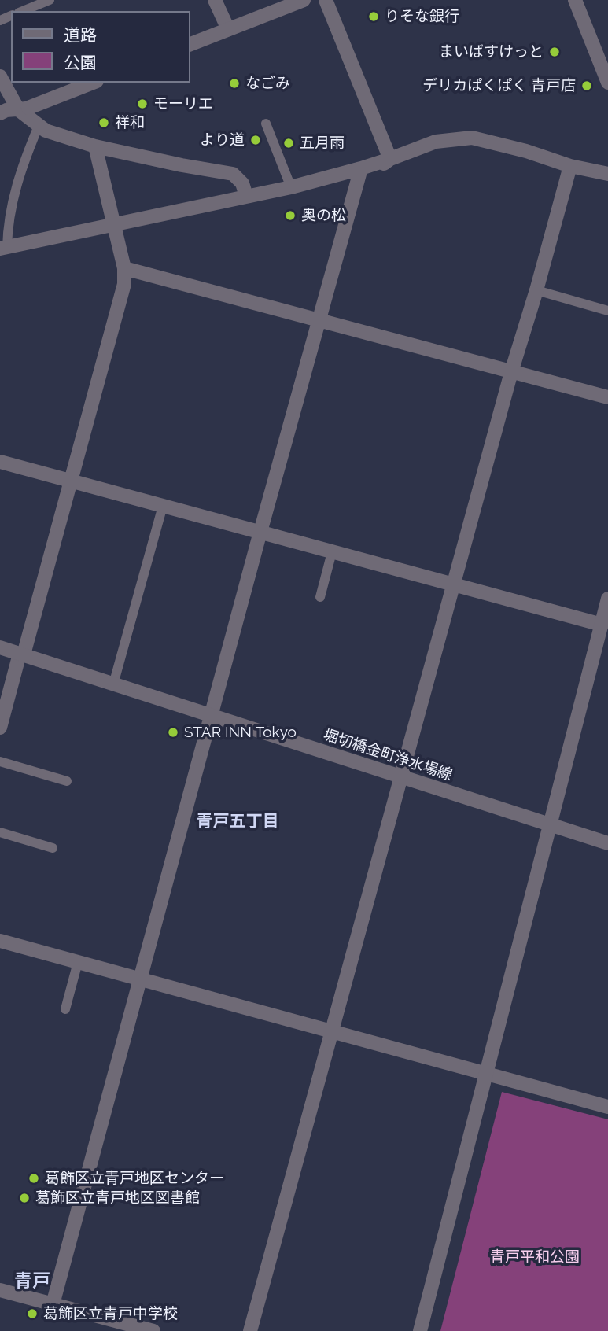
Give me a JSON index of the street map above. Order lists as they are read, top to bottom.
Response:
{
  "streets": {
    "street": ["堀切橋金町浄水場線"]
  },
  "districts": ["青戸五丁目", "青戸"],
  "parks": ["青戸平和公園"],
  "places": [
    "りそな銀行",
    "まいばすけっと",
    "なごみ",
    "デリカぱくぱく 青戸店",
    "モーリエ",
    "祥和",
    "より道",
    "五月雨",
    "奥の松",
    "STAR INN Tokyo",
    "葛飾区立青戸地区センター",
    "葛飾区立青戸地区図書館",
    "葛飾区立青戸中学校"
  ],
  "legend": ["道路", "公園"]
}
